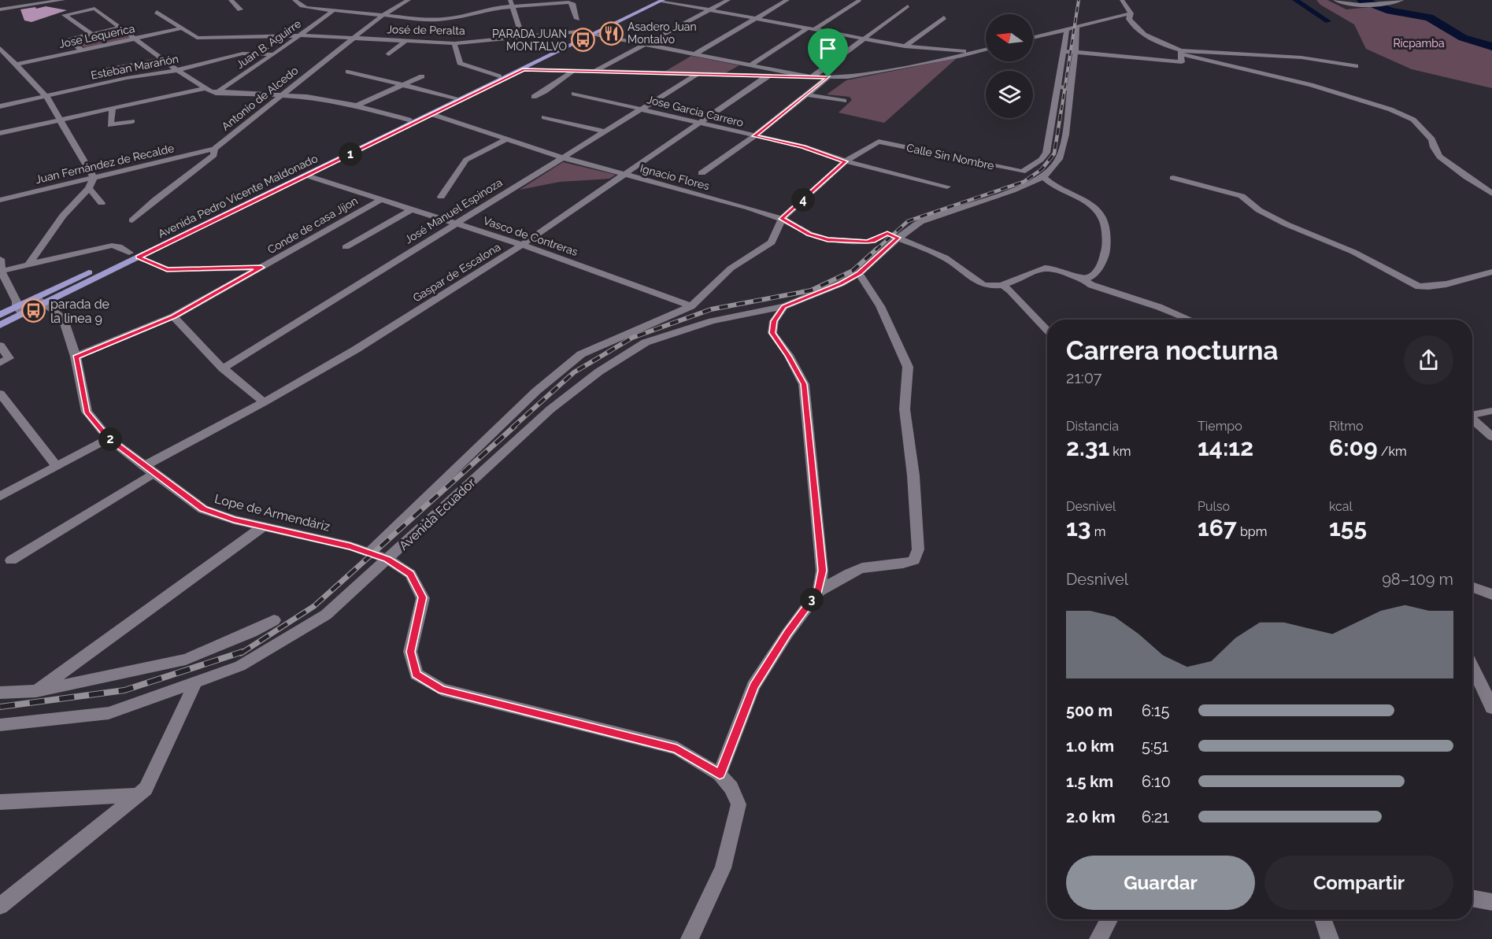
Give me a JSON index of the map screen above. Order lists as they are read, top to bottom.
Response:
{
  "streets": {
    "main road": ["Avenida Pedro Vicente Maldonado"],
    "street": [
      "José de Peralta",
      "Jose Lequerica",
      "Juan B. Aguirre",
      "Esteban Marañón",
      "Antonio de Alcedo",
      "Jose Garcia Carrero",
      "Calle Sin Nombre",
      "Juan Fernández de Recalde",
      "Ignacio Flores",
      "José Manuel Espinoza",
      "Conde de casa Jijon",
      "Vasco de Contreras",
      "Gaspar de Escalona",
      "Lope de Armendáriz",
      "Avenida Ecuador"
    ]
  },
  "crossings": [
    ["José de Peralta", "Jose Lequerica"],
    ["José de Peralta", "Juan B. Aguirre"],
    ["José de Peralta", "Antonio de Alcedo"],
    ["José de Peralta", "Avenida Pedro Vicente Maldonado"],
    ["Juan B. Aguirre", "Esteban Marañón"],
    ["Antonio de Alcedo", "Juan Fernández de Recalde"],
    ["Jose Garcia Carrero", "Calle Sin Nombre"],
    ["Jose Garcia Carrero", "José Manuel Espinoza"],
    ["Jose Garcia Carrero", "Gaspar de Escalona"],
    ["Ignacio Flores", "Avenida Pedro Vicente Maldonado"],
    ["Ignacio Flores", "José Manuel Espinoza"],
    ["Ignacio Flores", "Gaspar de Escalona"],
    ["Ignacio Flores", "Avenida Ecuador"],
    ["Avenida Pedro Vicente Maldonado", "Vasco de Contreras"],
    ["Avenida Pedro Vicente Maldonado", "Lope de Armendáriz"],
    ["José Manuel Espinoza", "Vasco de Contreras"],
    ["Conde de casa Jijon", "Vasco de Contreras"],
    ["Conde de casa Jijon", "Lope de Armendáriz"],
    ["Vasco de Contreras", "Gaspar de Escalona"],
    ["Gaspar de Escalona", "Lope de Armendáriz"],
    ["Lope de Armendáriz", "Avenida Ecuador"]
  ],
  "parks": ["Ricpamba"],
  "places": {
    "restaurant": ["Asadero Juan Montalvo"],
    "bus stop": ["PARADA JUAN MONTALVO", "parada de la linea 9"]
  },
  "north": "left",
  "page": {
    "pins": [
      "1",
      "4",
      "2",
      "3"
    ],
    "heading": ["Carrera nocturna", "21:07"],
    "stats": [
      ["Distancia", "2.31 km"],
      ["Tiempo", "14:12"],
      ["Ritmo", "6:09 /km"],
      ["Desnivel", "13 m"],
      ["Pulso", "167 bpm"],
      ["kcal", "155"]
    ],
    "chart": ["Desnivel", "98–109 m"],
    "list": [
      {
        "name": "500 m",
        "note": "6:15"
      },
      {
        "name": "1.0 km",
        "note": "5:51"
      },
      {
        "name": "1.5 km",
        "note": "6:10"
      },
      {
        "name": "2.0 km",
        "note": "6:21"
      }
    ],
    "buttons": ["Guardar", "Compartir"]
  }
}
